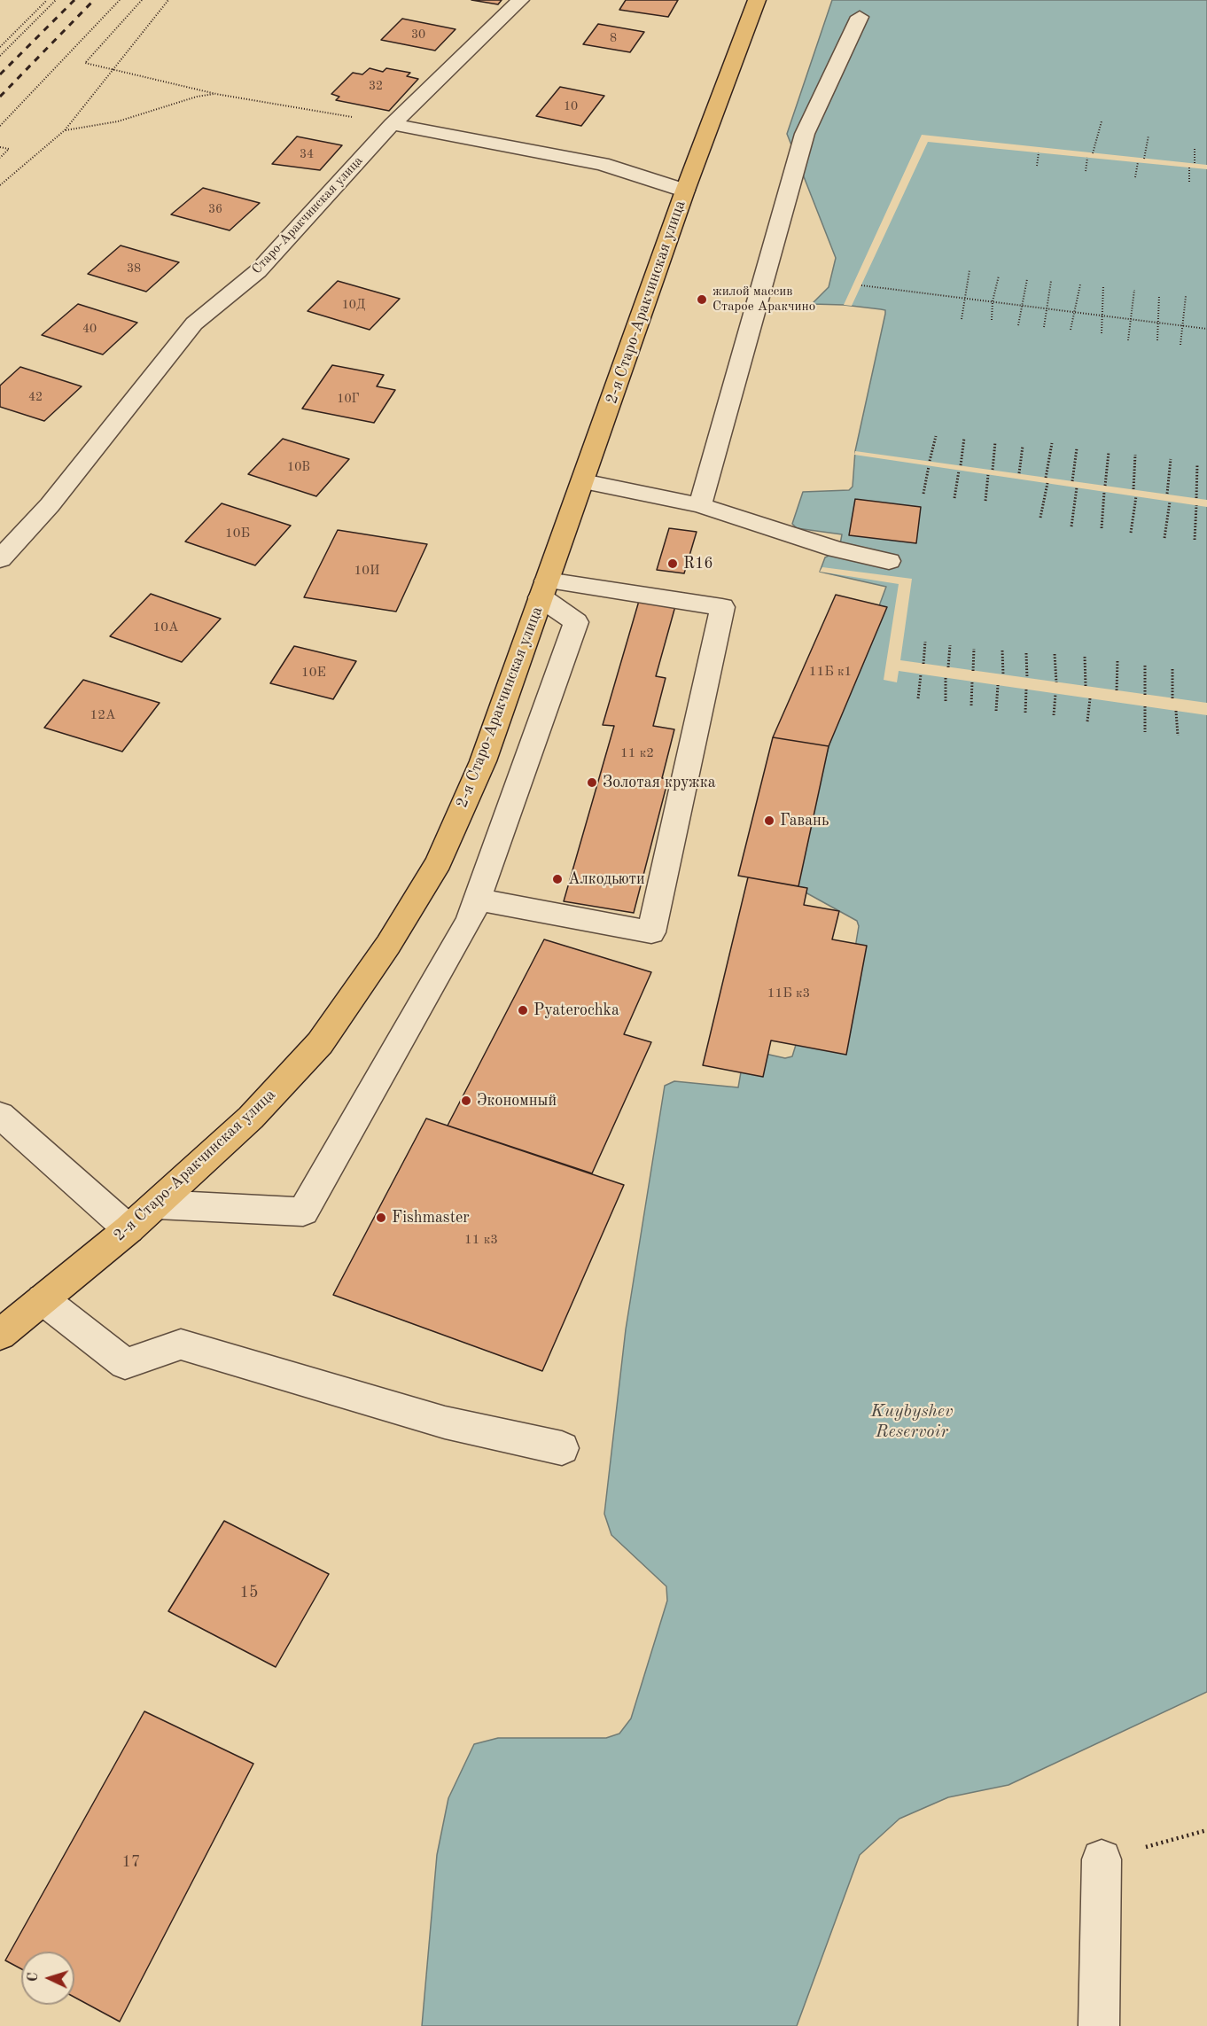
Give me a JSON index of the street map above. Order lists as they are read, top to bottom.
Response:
{
  "streets": {
    "main road": ["2-я Старо-Аракчинская улица"],
    "street": ["Старо-Аракчинская улица"]
  },
  "water": ["Kuybyshev Reservoir"],
  "places": [
    "жилой массив Старое Аракчино",
    "R16",
    "Золотая кружка",
    "Гавань",
    "Алкодьюти",
    "Pyaterochka",
    "Экономный",
    "Fishmaster"
  ],
  "house_numbers": [
    "30",
    "8",
    "32",
    "10",
    "34",
    "36",
    "38",
    "10Д",
    "40",
    "42",
    "10Г",
    "10В",
    "10Б",
    "10И",
    "10А",
    "11Б к1",
    "10Е",
    "12А",
    "11 к2",
    "11Б к3",
    "11 к3",
    "15",
    "17"
  ],
  "north": "left"
}
